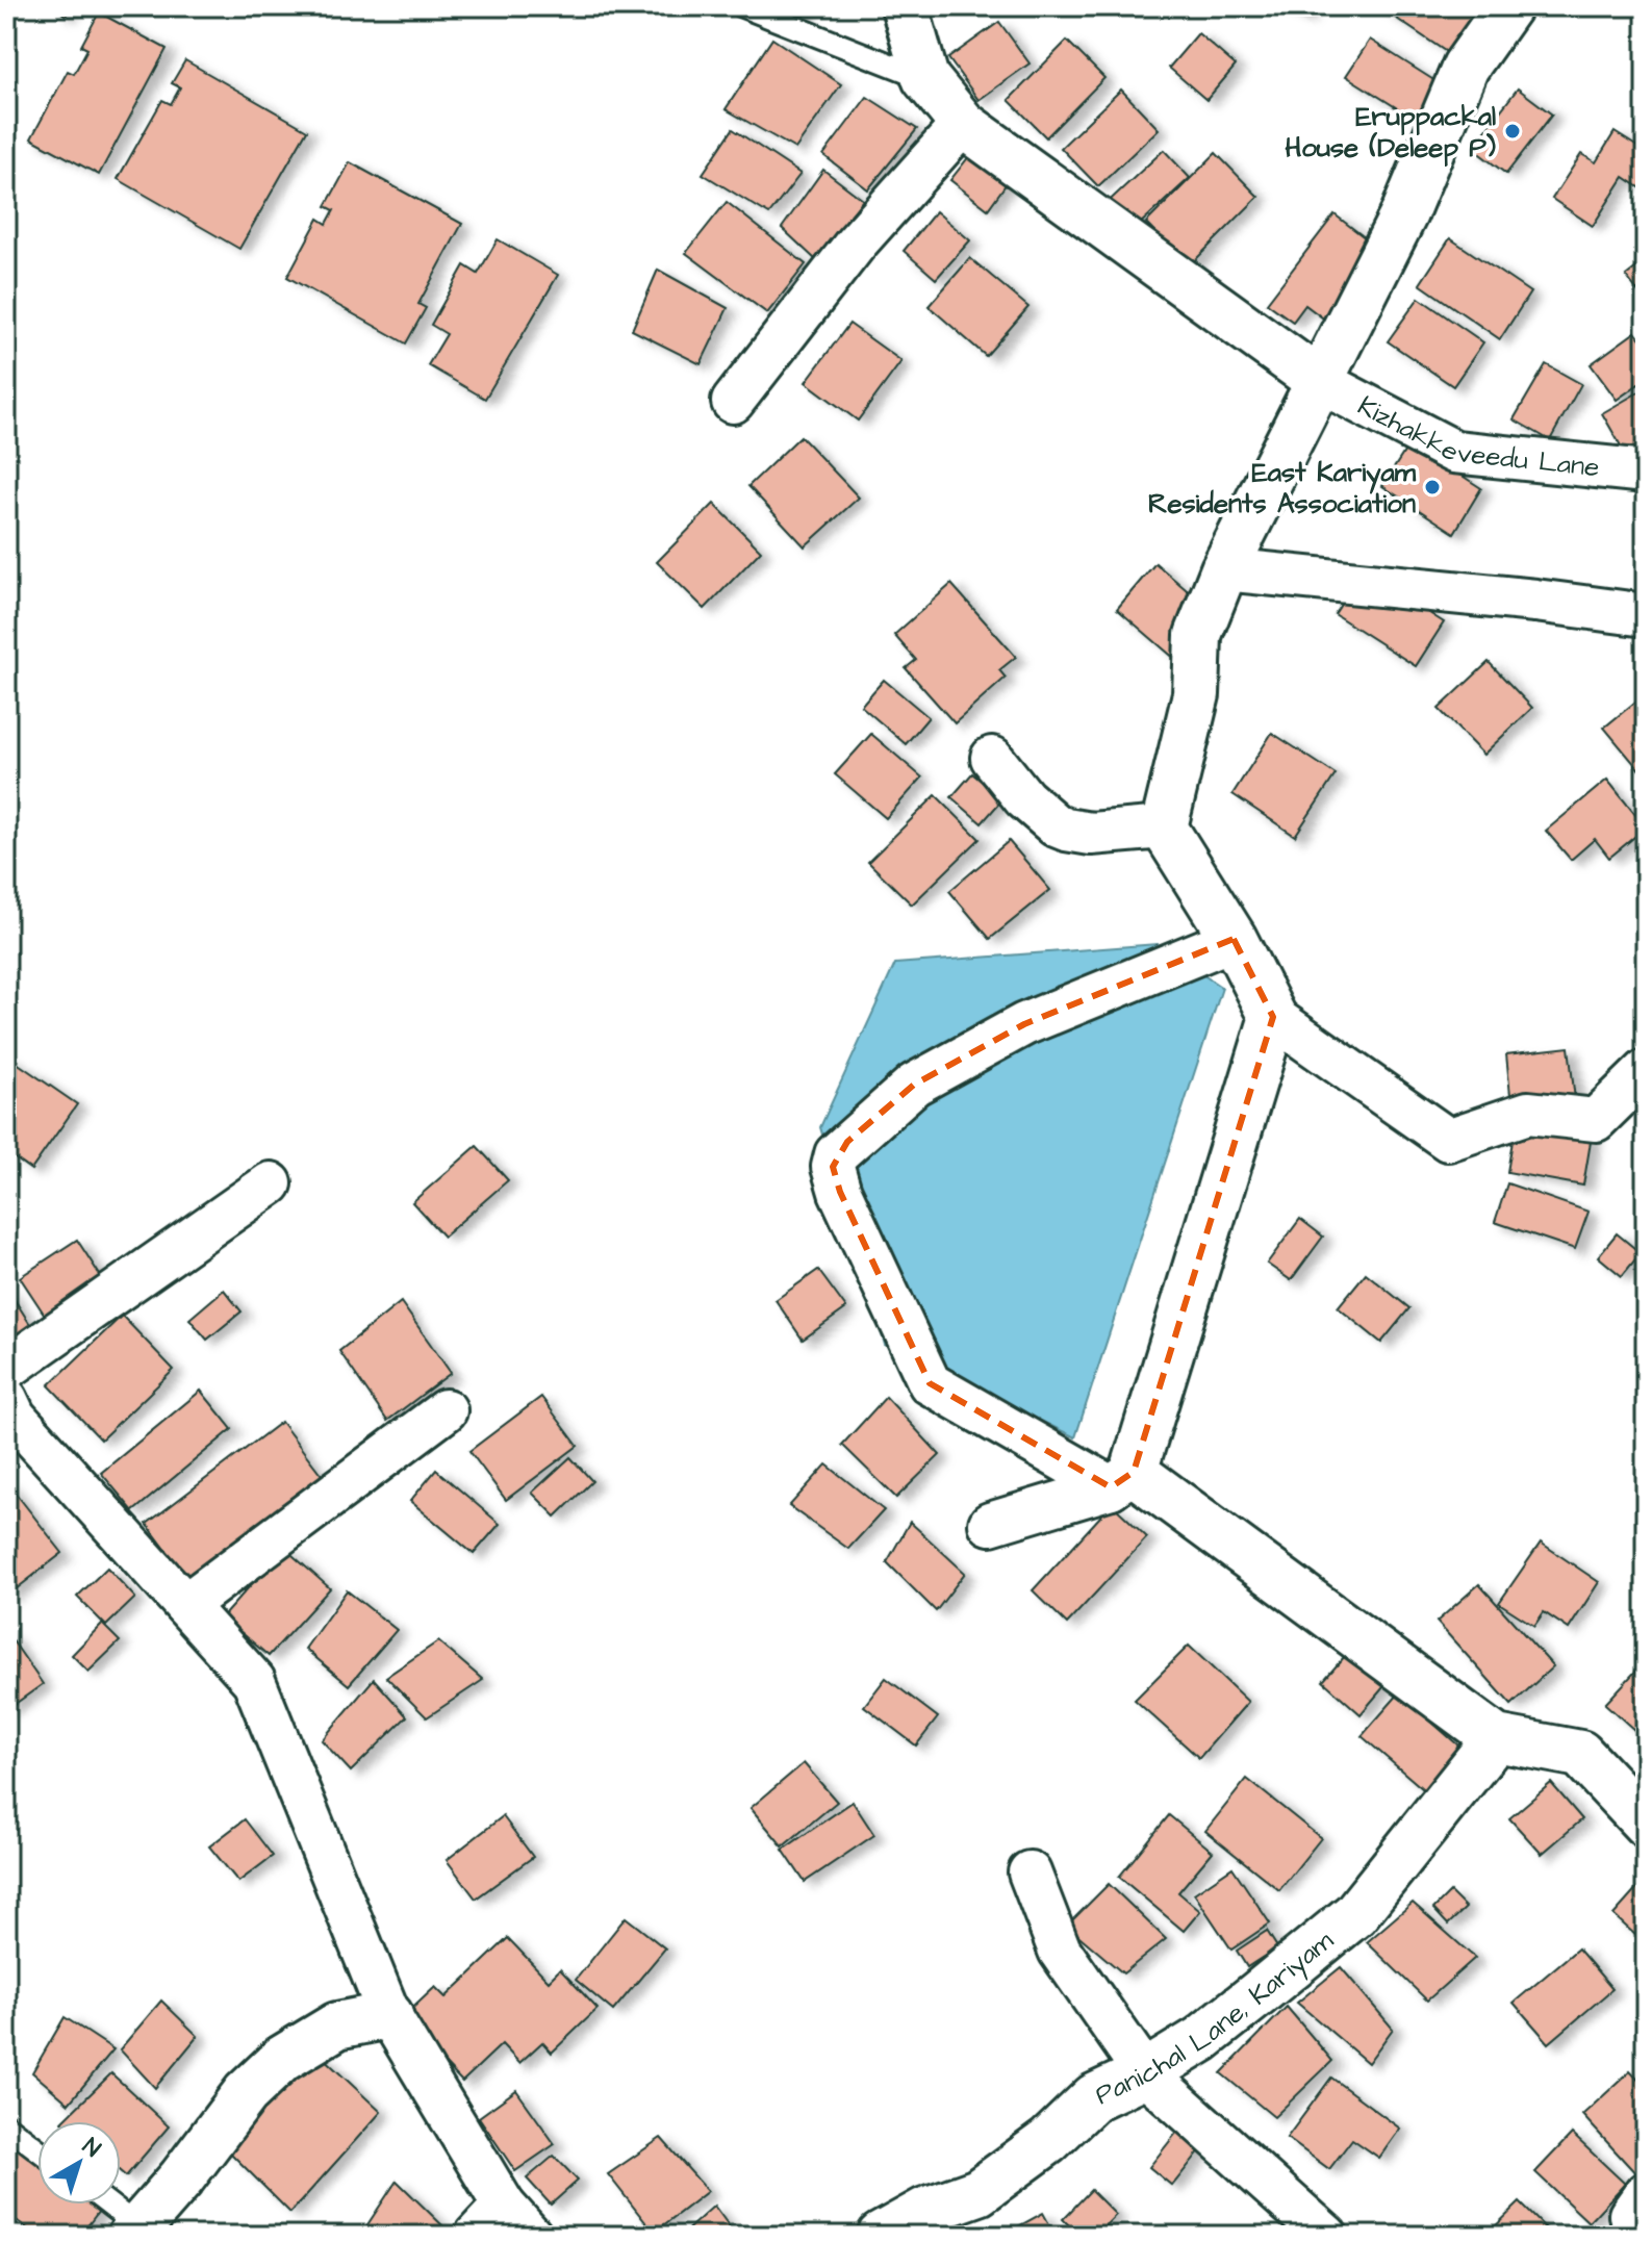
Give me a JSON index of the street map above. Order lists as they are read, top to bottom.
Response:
{
  "streets": {
    "street": ["Kizhakkeveedu Lane", "Panichal Lane, Kariyam"]
  },
  "places": ["Eruppackal House (Deleep P)", "East Kariyam Residents Association"],
  "north": "top right"
}
